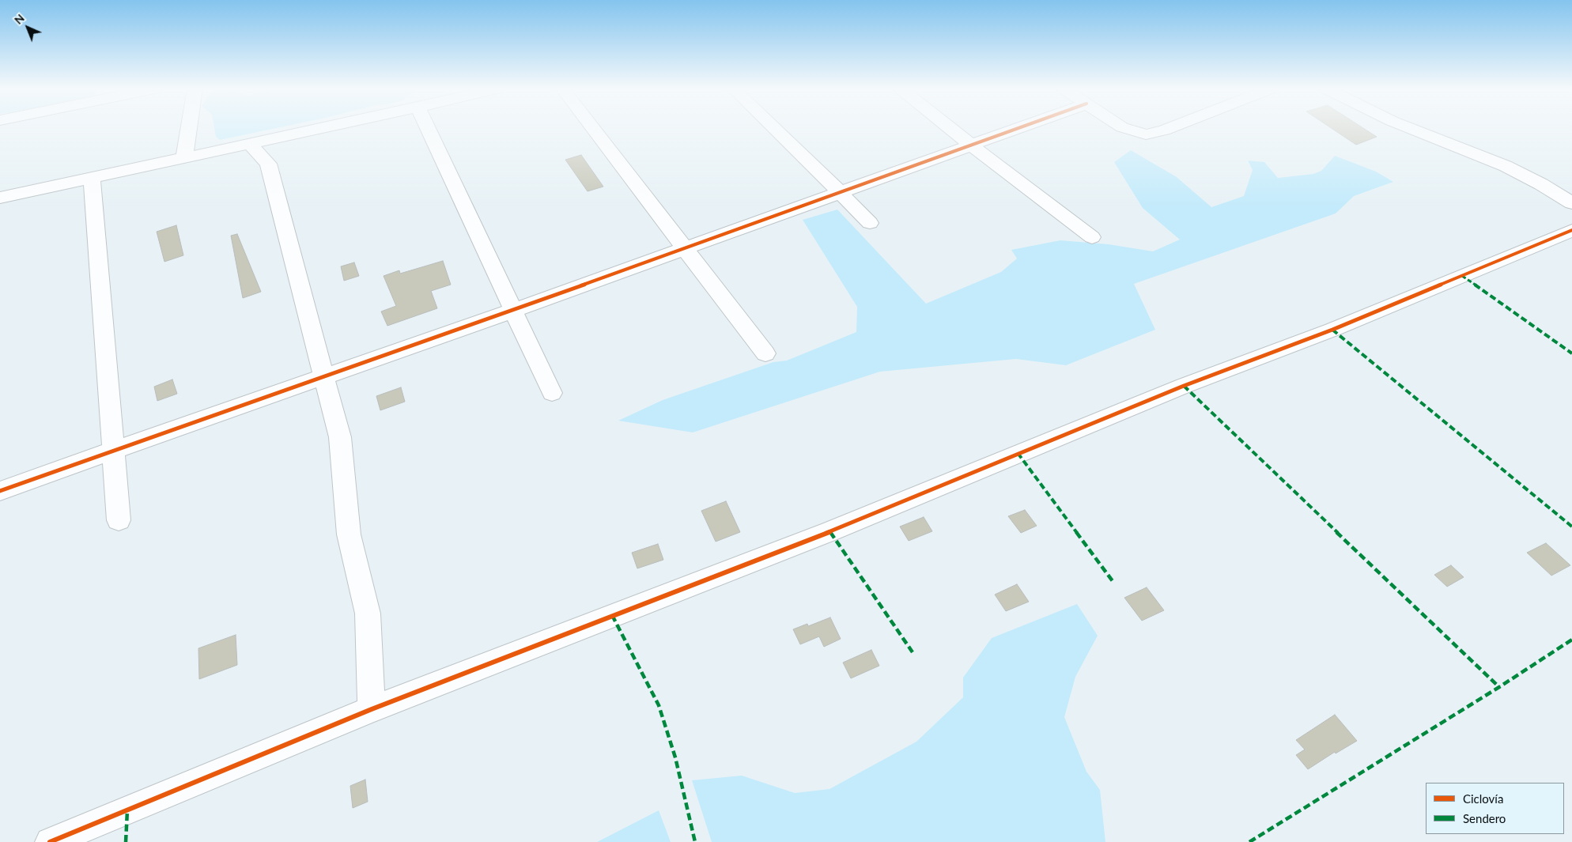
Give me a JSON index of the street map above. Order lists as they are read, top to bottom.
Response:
{
  "legend": ["Ciclovía", "Sendero"],
  "north": "top left"
}
